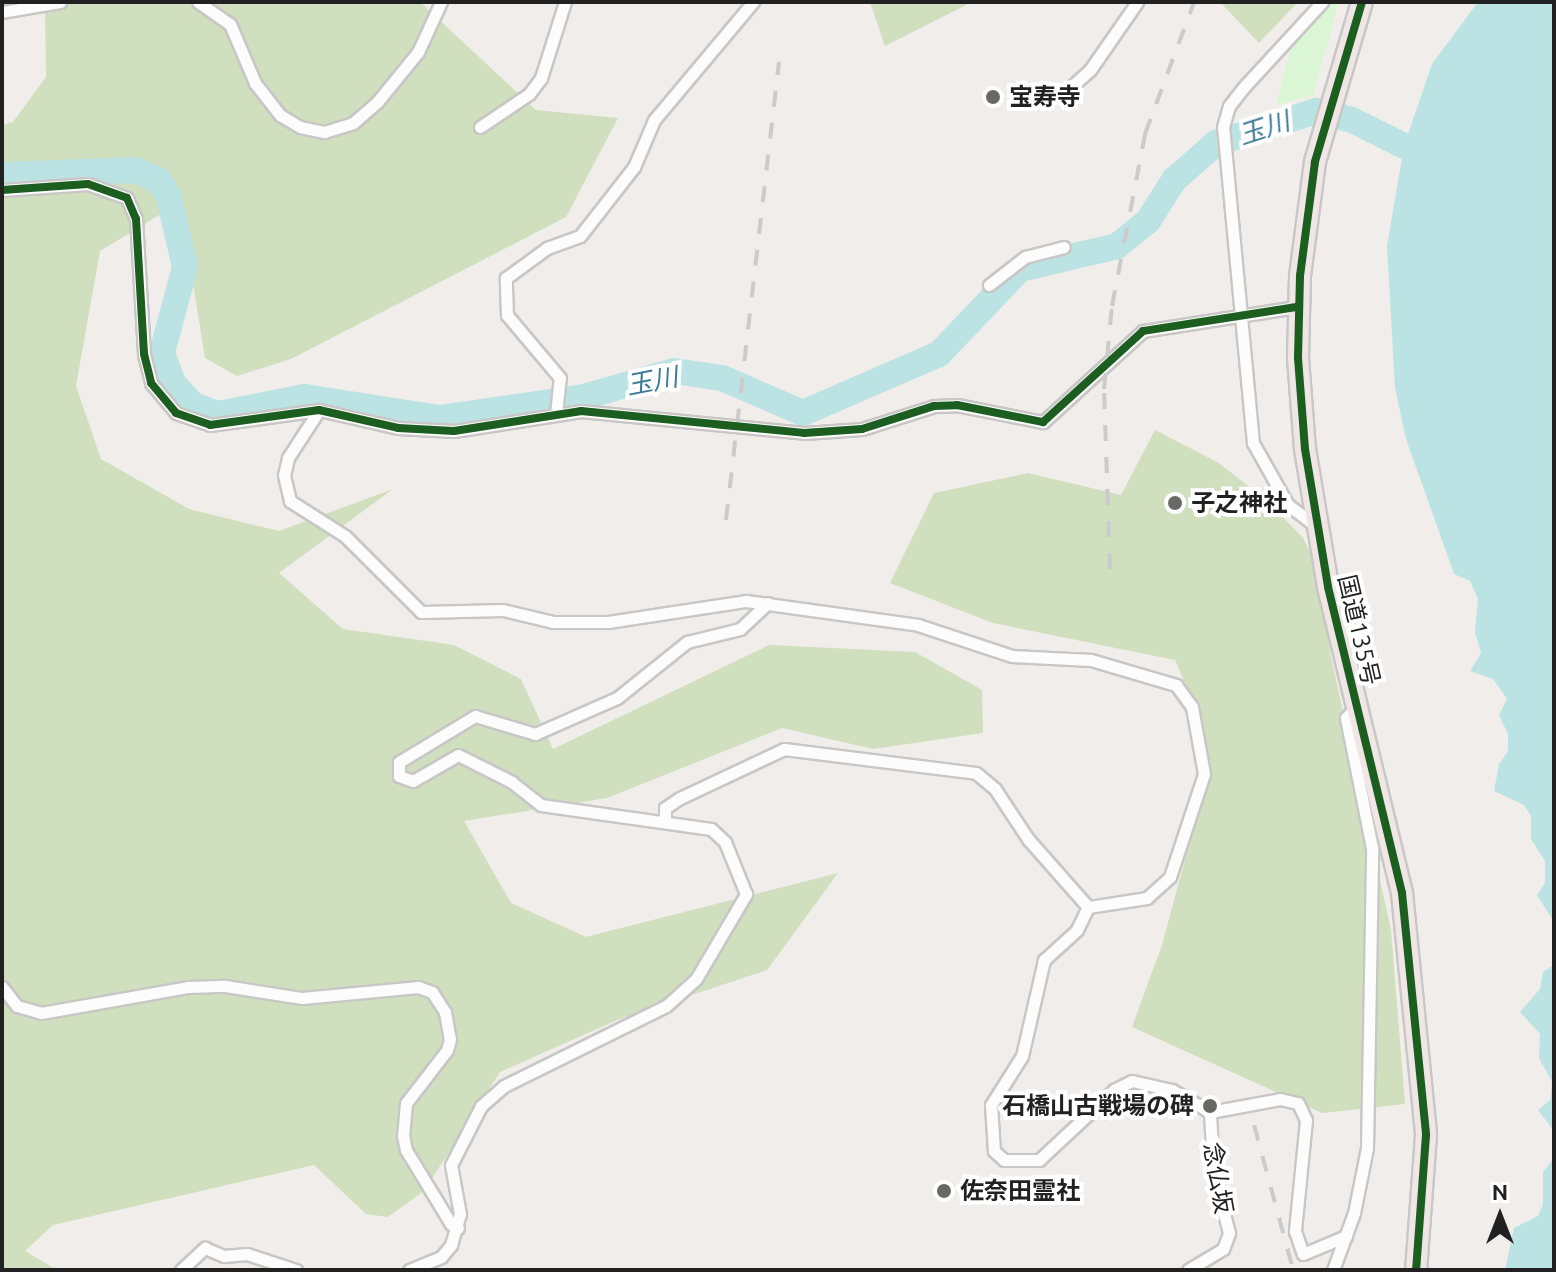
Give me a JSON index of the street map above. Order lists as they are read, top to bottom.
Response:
{
  "streets": {
    "highway": ["国道135号"],
    "street": ["念仏坂"]
  },
  "water": ["玉川"],
  "places": [
    "宝寿寺",
    "子之神社",
    "石橋山古戦場の碑",
    "佐奈田霊社"
  ],
  "north": "top"
}
